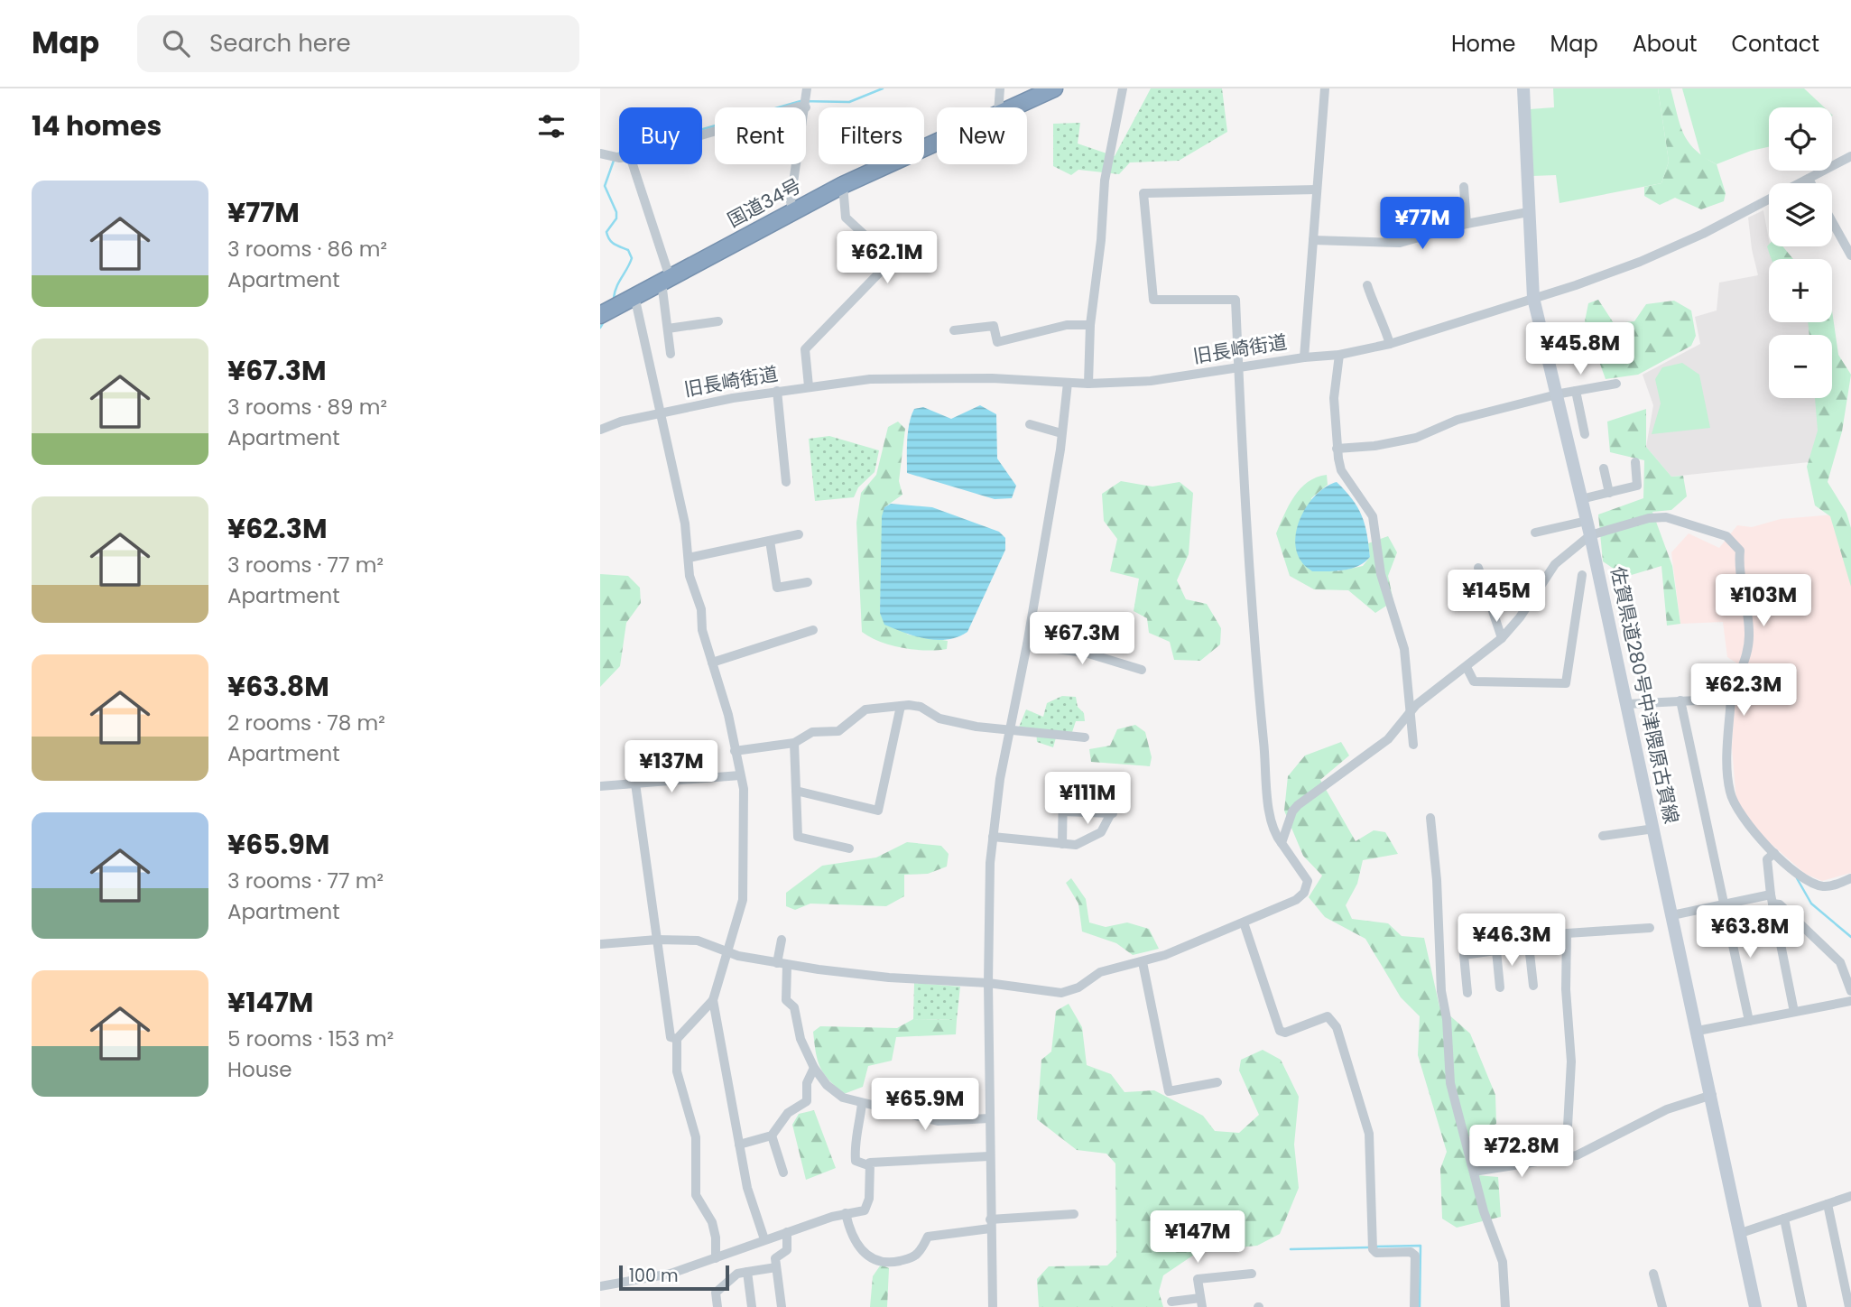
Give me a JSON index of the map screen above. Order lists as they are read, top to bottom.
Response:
{
  "streets": {
    "highway": ["国道34号"],
    "main road": ["佐賀県道280号中津隈原古賀線"],
    "street": ["旧長崎街道"]
  },
  "crossings": [
    ["旧長崎街道", "佐賀県道280号中津隈原古賀線"]
  ],
  "scale_bar": "100 m",
  "page": {
    "header": "Map",
    "search": "Search here",
    "nav": [
      "Home",
      "Map",
      "About",
      "Contact"
    ],
    "heading": "14 homes",
    "map_buttons": ["+", "−"],
    "chip": [
      "Buy",
      "Rent",
      "Filters",
      "New"
    ],
    "list": [
      {
        "name": "¥77M",
        "note": "3 rooms · 86 m² · Apartment"
      },
      {
        "name": "¥67.3M",
        "note": "3 rooms · 89 m² · Apartment"
      },
      {
        "name": "¥62.3M",
        "note": "3 rooms · 77 m² · Apartment"
      },
      {
        "name": "¥63.8M",
        "note": "2 rooms · 78 m² · Apartment"
      },
      {
        "name": "¥65.9M",
        "note": "3 rooms · 77 m² · Apartment"
      },
      {
        "name": "¥147M",
        "note": "5 rooms · 153 m² · House"
      }
    ],
    "price": [
      "¥77M",
      "¥62.1M",
      "¥45.8M",
      "¥145M",
      "¥103M",
      "¥67.3M",
      "¥62.3M",
      "¥137M",
      "¥111M",
      "¥63.8M",
      "¥46.3M",
      "¥65.9M",
      "¥72.8M",
      "¥147M"
    ],
    "scale": "100 m"
  }
}
